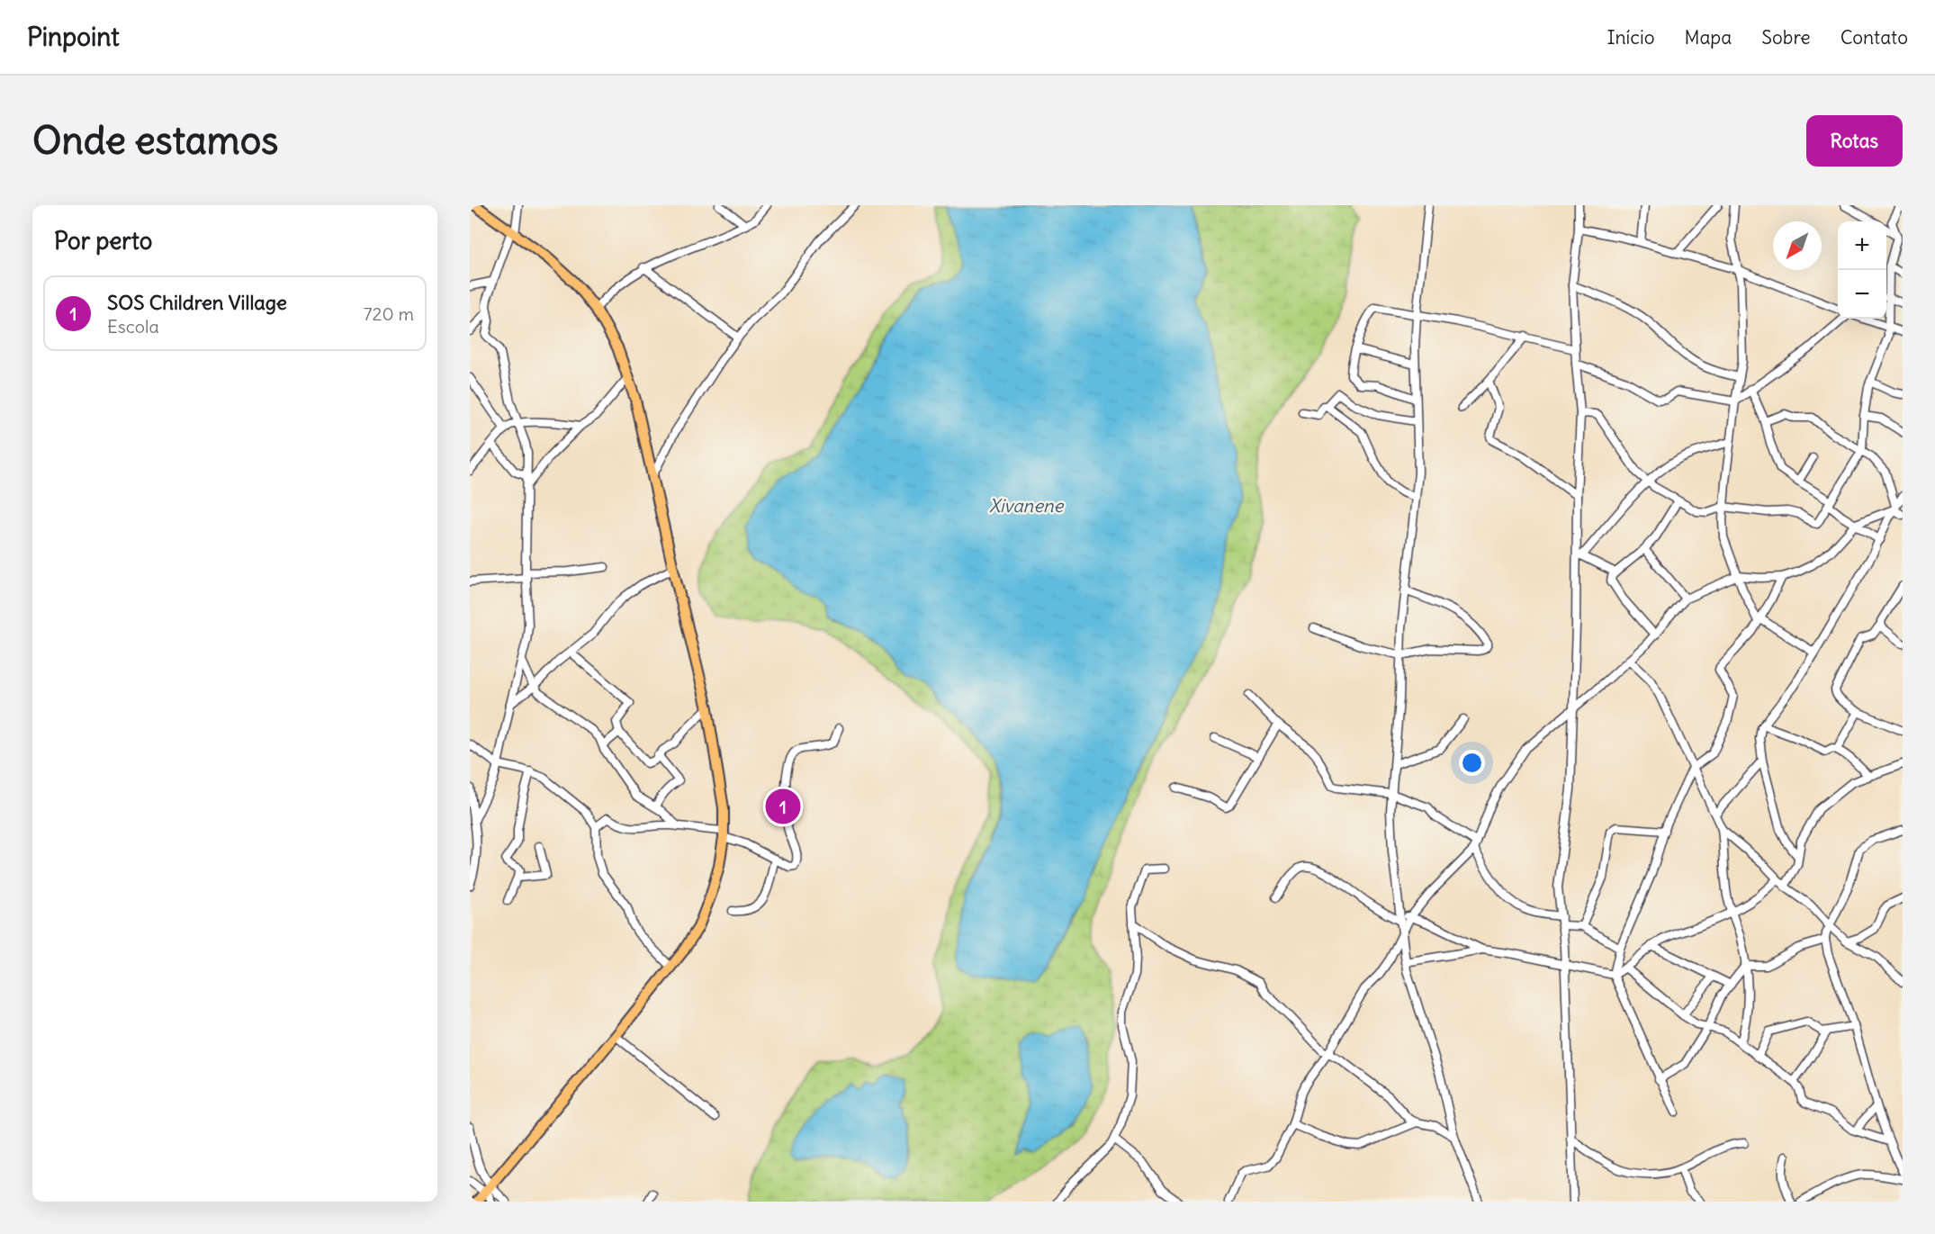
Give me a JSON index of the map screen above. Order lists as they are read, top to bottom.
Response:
{
  "water": ["Xivanene"],
  "north": "bottom left",
  "page": {
    "header": "Pinpoint",
    "nav": [
      "Início",
      "Mapa",
      "Sobre",
      "Contato"
    ],
    "buttons": "Rotas",
    "title": "Onde estamos",
    "heading": "Por perto",
    "map_buttons": ["+", "−"],
    "list": [
      {
        "mark": "1",
        "name": "SOS Children Village",
        "note": "Escola",
        "value": "720 m"
      }
    ],
    "pins": "1"
  }
}
